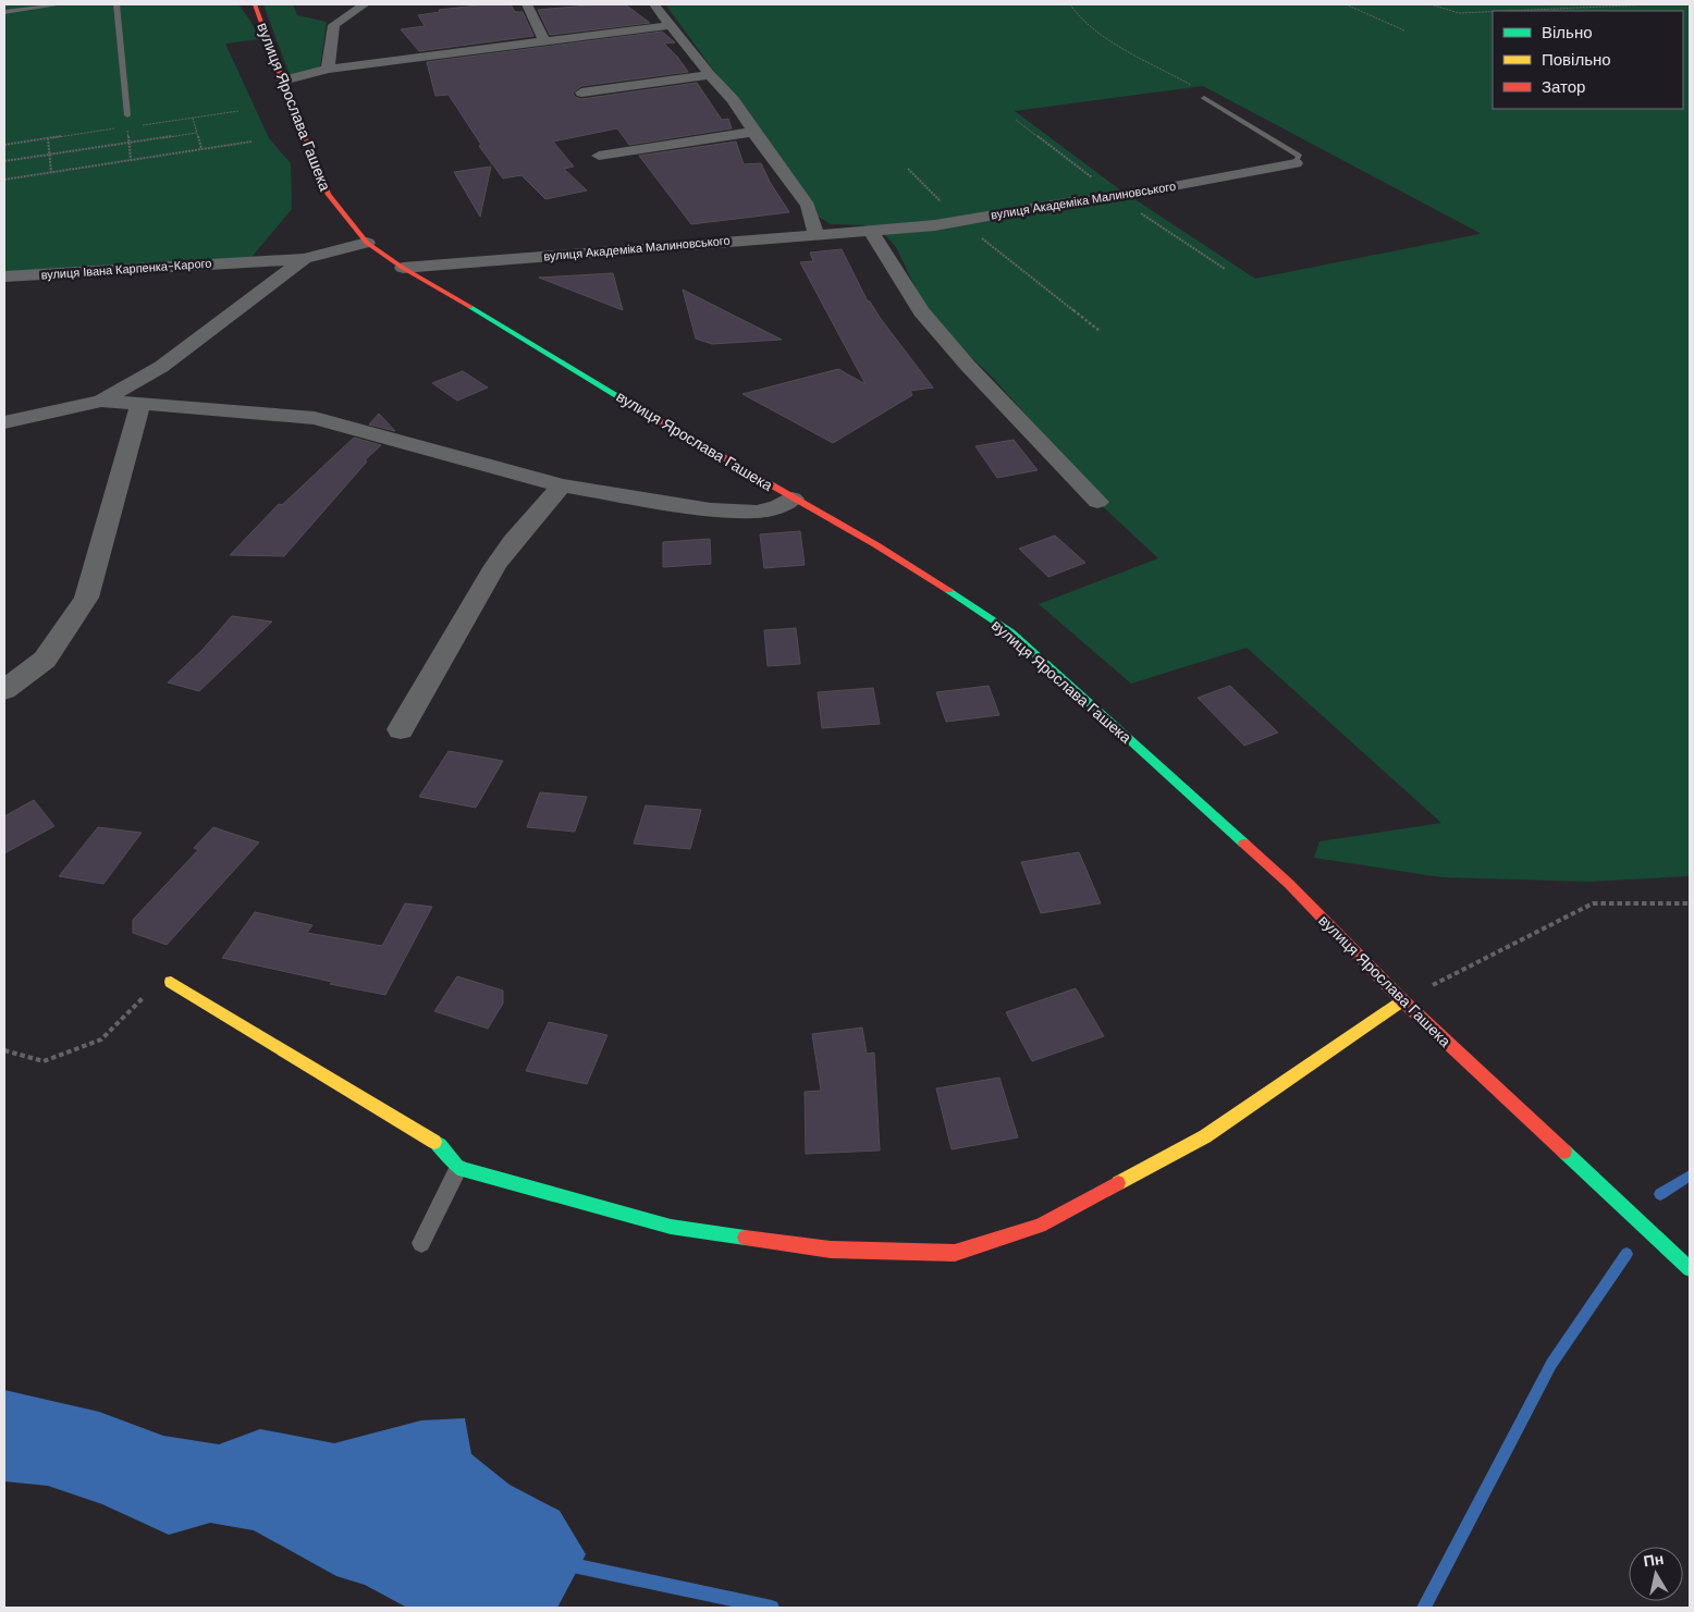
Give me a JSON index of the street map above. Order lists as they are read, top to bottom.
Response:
{
  "streets": {
    "main road": ["вулиця Ярослава Гашека"],
    "street": ["вулиця Академіка Малиновського", "вулиця Івана Карпенка-Карого"]
  },
  "crossings": [
    ["вулиця Ярослава Гашека", "вулиця Академіка Малиновського"]
  ],
  "legend": ["Вільно", "Повільно", "Затор"],
  "north": "top"
}
